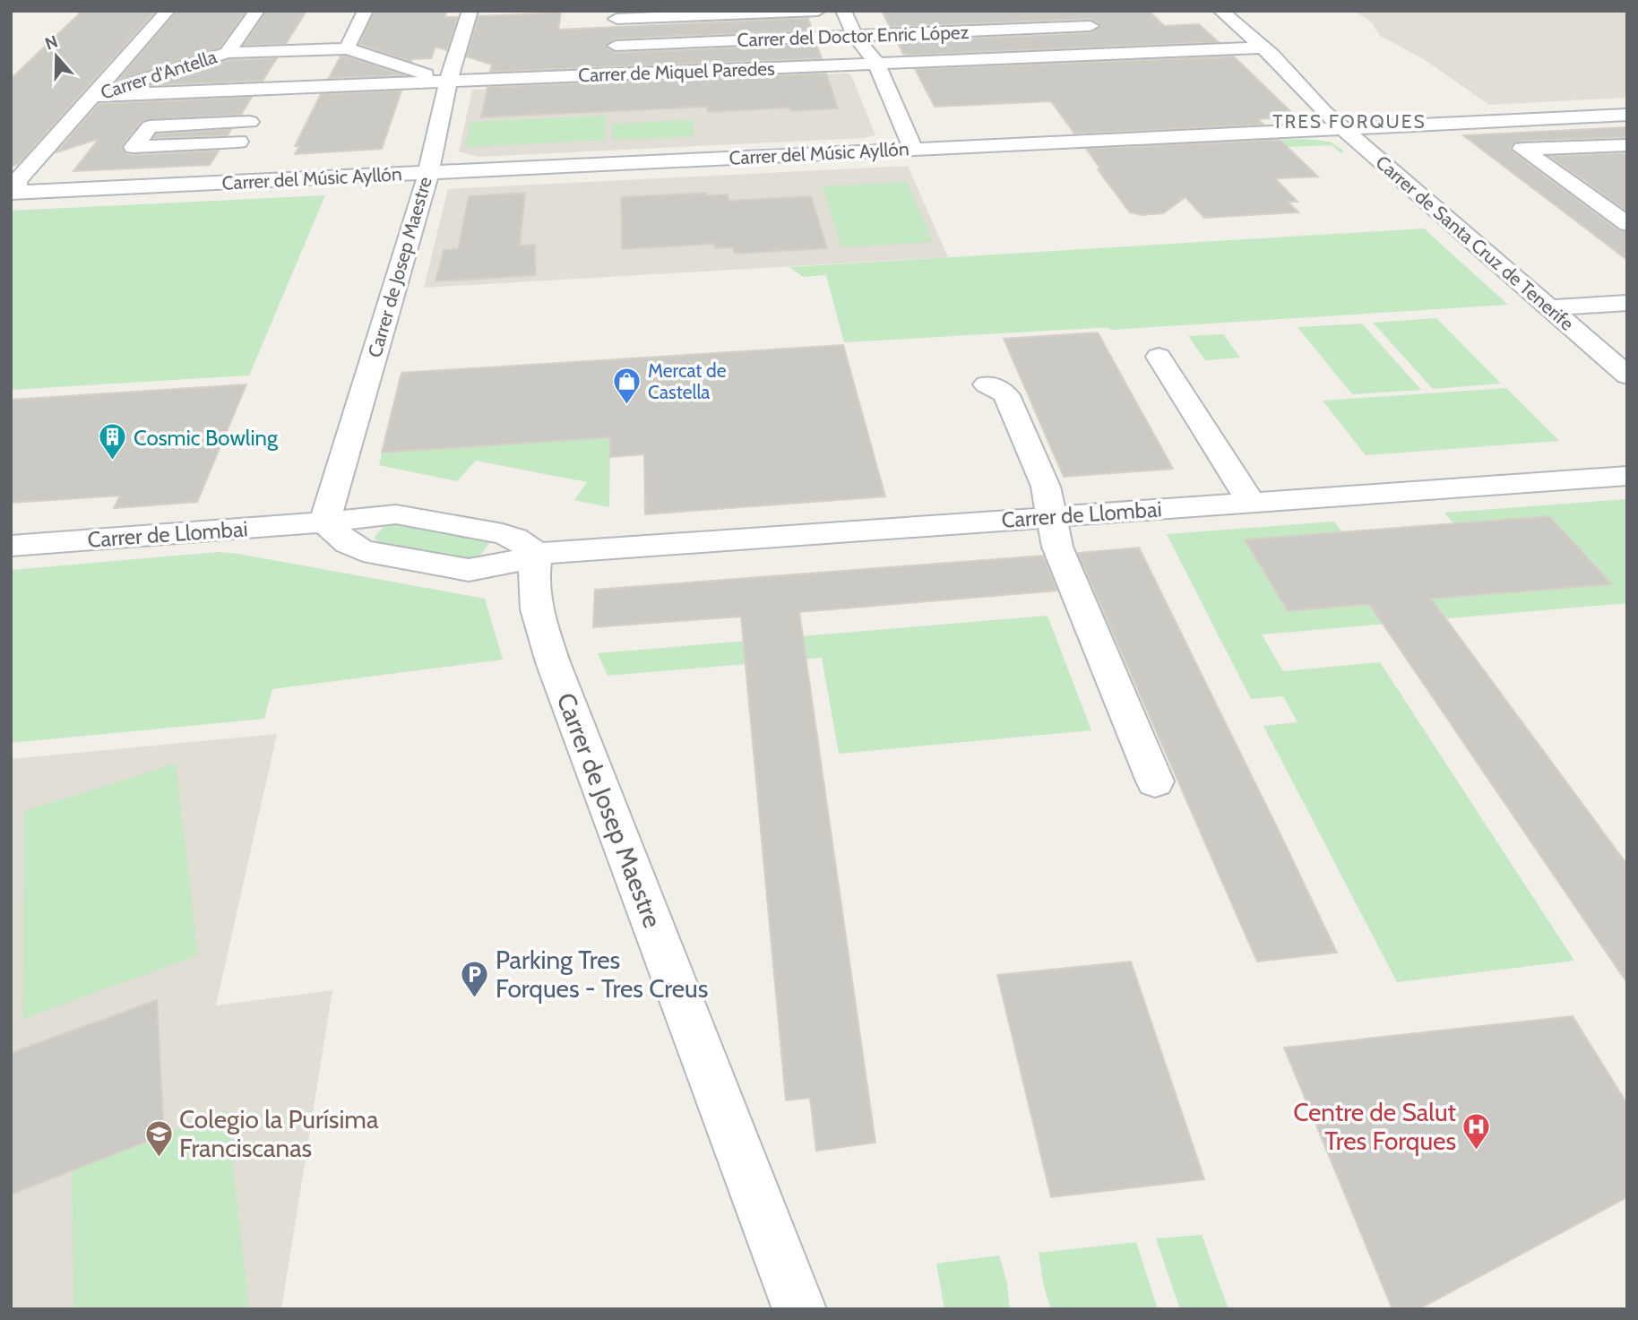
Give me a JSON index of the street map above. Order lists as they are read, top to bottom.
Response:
{
  "streets": {
    "street": [
      "Carrer del Doctor Enric López",
      "Carrer de Miquel Paredes",
      "Carrer d'Antella",
      "Carrer del Músic Ayllón",
      "Carrer de Santa Cruz de Tenerife",
      "Carrer de Josep Maestre",
      "Carrer de Llombai"
    ]
  },
  "crossings": [
    ["Carrer de Miquel Paredes", "Carrer d'Antella"],
    ["Carrer de Miquel Paredes", "Carrer de Santa Cruz de Tenerife"],
    ["Carrer de Miquel Paredes", "Carrer de Josep Maestre"],
    ["Carrer d'Antella", "Carrer de Josep Maestre"],
    ["Carrer del Músic Ayllón", "Carrer de Santa Cruz de Tenerife"],
    ["Carrer del Músic Ayllón", "Carrer de Josep Maestre"],
    ["Carrer de Josep Maestre", "Carrer de Llombai"]
  ],
  "districts": ["TRES FORQUES"],
  "places": {
    "shop": ["Mercat de Castella"],
    "building": ["Cosmic Bowling"],
    "parking": ["Parking Tres Forques - Tres Creus"],
    "hospital": ["Centre de Salut Tres Forques"],
    "school or university": ["Colegio la Purísima Franciscanas"]
  },
  "north": "top"
}
